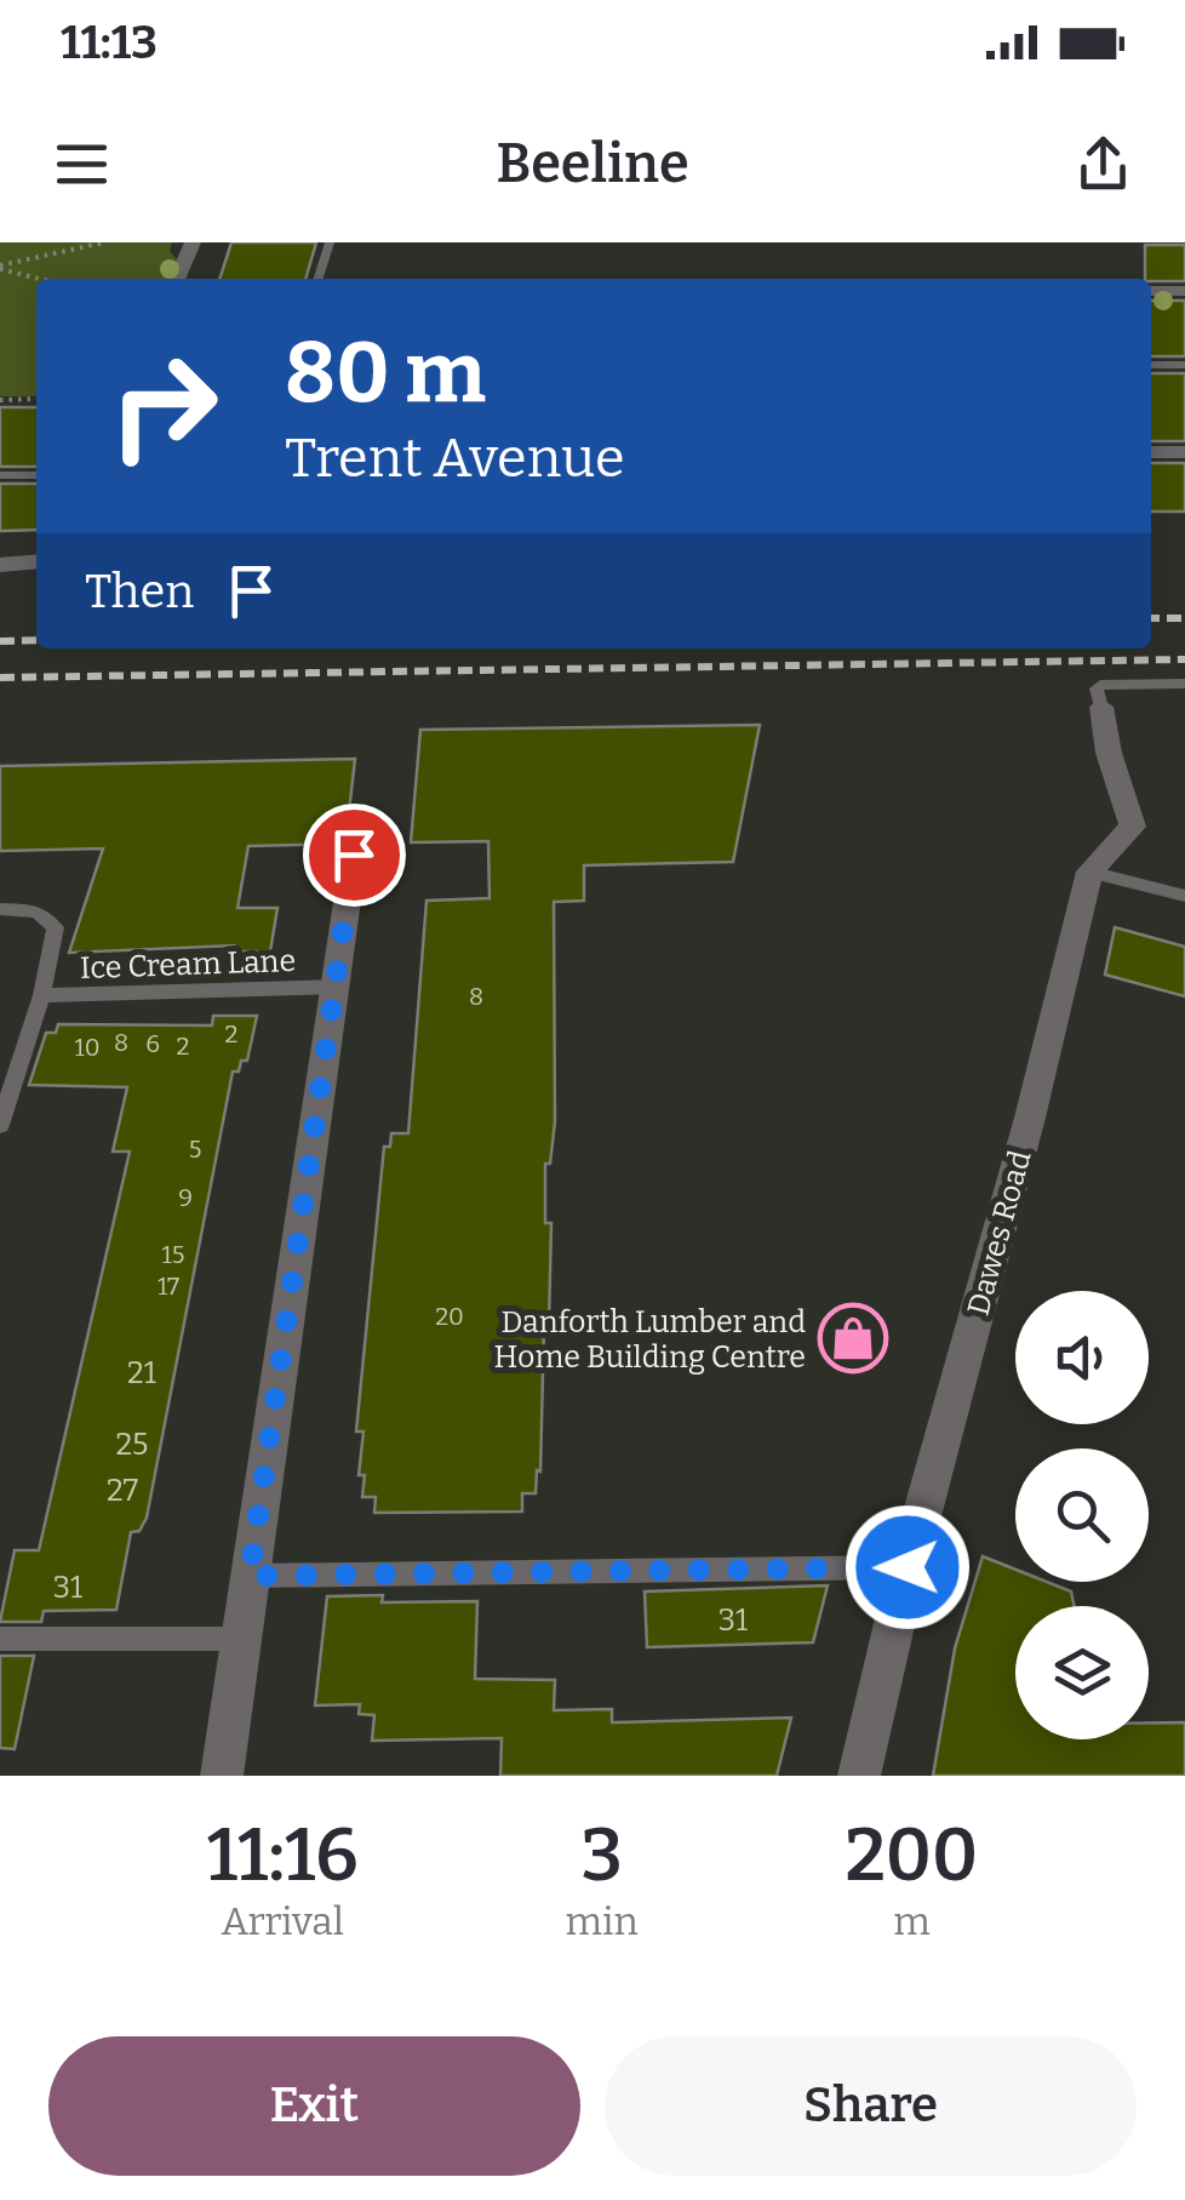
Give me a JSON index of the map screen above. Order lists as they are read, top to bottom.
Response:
{
  "streets": {
    "street": ["Dawes Road"],
    "lane": ["Ice Cream Lane"]
  },
  "places": {
    "shop": ["Danforth Lumber and Home Building Centre"]
  },
  "house_numbers": [
    "8",
    "2",
    "8",
    "6",
    "2",
    "10",
    "5",
    "9",
    "15",
    "17",
    "20",
    "21",
    "25",
    "27",
    "31",
    "31"
  ],
  "page": {
    "status": "11:13",
    "header": "Beeline",
    "turn": ["80 m", "Trent Avenue"],
    "then": "Then",
    "eta": [
      "11:16",
      "Arrival",
      "3",
      "min",
      "200",
      "m"
    ],
    "buttons": ["Exit", "Share"]
  }
}
